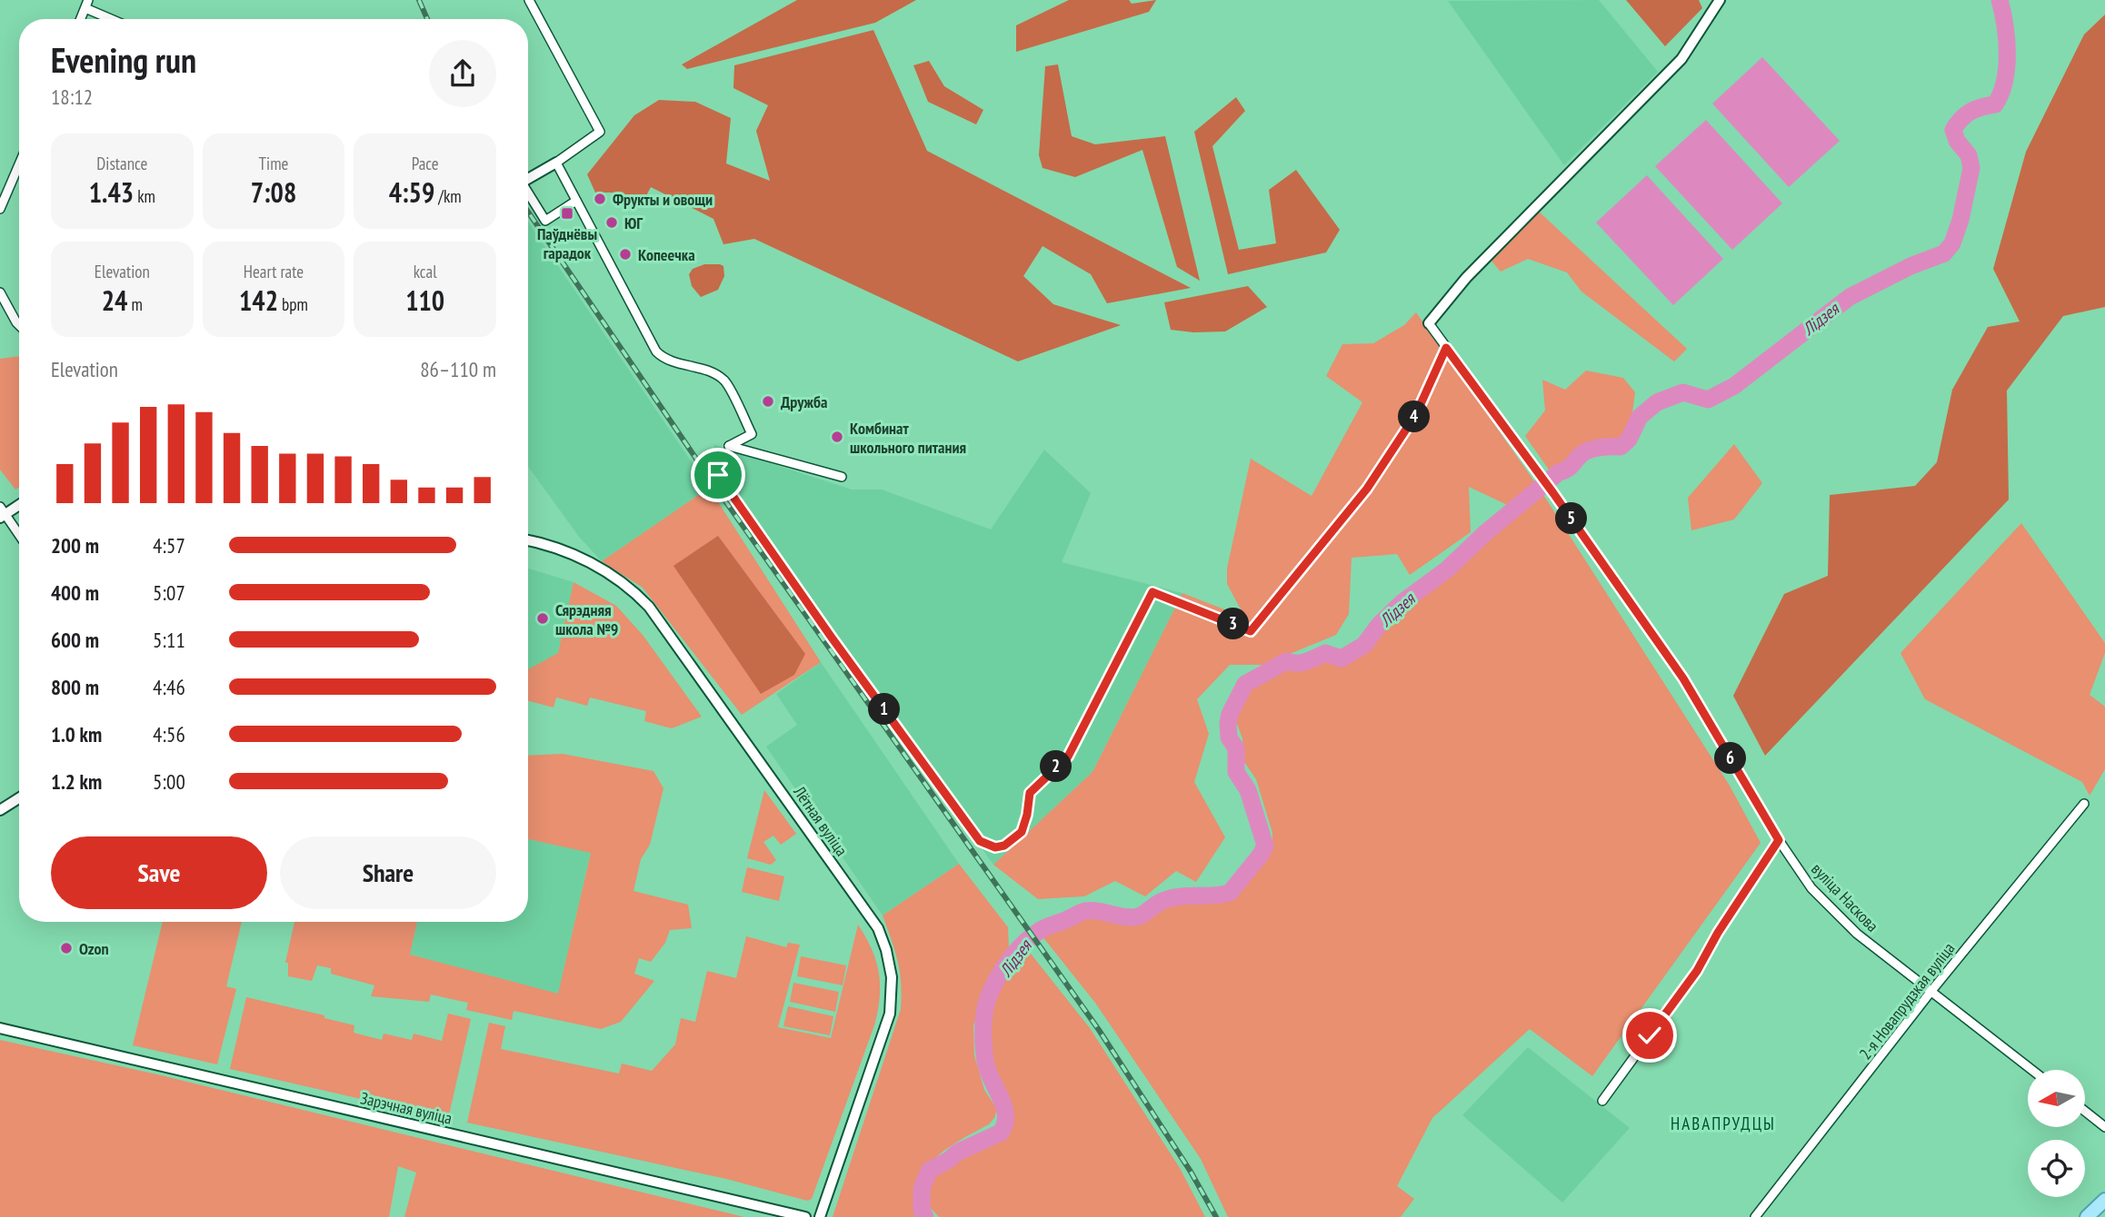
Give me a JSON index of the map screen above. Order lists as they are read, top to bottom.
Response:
{
  "streets": {
    "street": [
      "Лётная вуліца",
      "вуліца Наскова",
      "2-я Новапрудзкая вуліца",
      "Зарэчная вуліца"
    ]
  },
  "crossings": [
    ["вуліца Наскова", "2-я Новапрудзкая вуліца"]
  ],
  "districts": ["НАВАПРУДЦЫ"],
  "water": ["Лідзея"],
  "places": {
    "other": [
      "Фрукты и овощи",
      "ЮГ",
      "Копеечка",
      "Дружба",
      "Комбинат школьного питания",
      "Сярэдняя школа №9",
      "Ozon"
    ],
    "transit": ["Паўднёвы гарадок"]
  },
  "north": "left",
  "page": {
    "heading": ["Evening run", "18:12"],
    "stats": [
      ["Distance", "1.43 km"],
      ["Time", "7:08"],
      ["Pace", "4:59 /km"],
      ["Elevation", "24 m"],
      ["Heart rate", "142 bpm"],
      ["kcal", "110"]
    ],
    "chart": ["Elevation", "86–110 m"],
    "pins": [
      "4",
      "5",
      "3",
      "1",
      "6",
      "2"
    ],
    "list": [
      {
        "name": "200 m",
        "note": "4:57"
      },
      {
        "name": "400 m",
        "note": "5:07"
      },
      {
        "name": "600 m",
        "note": "5:11"
      },
      {
        "name": "800 m",
        "note": "4:46"
      },
      {
        "name": "1.0 km",
        "note": "4:56"
      },
      {
        "name": "1.2 km",
        "note": "5:00"
      }
    ],
    "buttons": ["Save", "Share"]
  }
}
